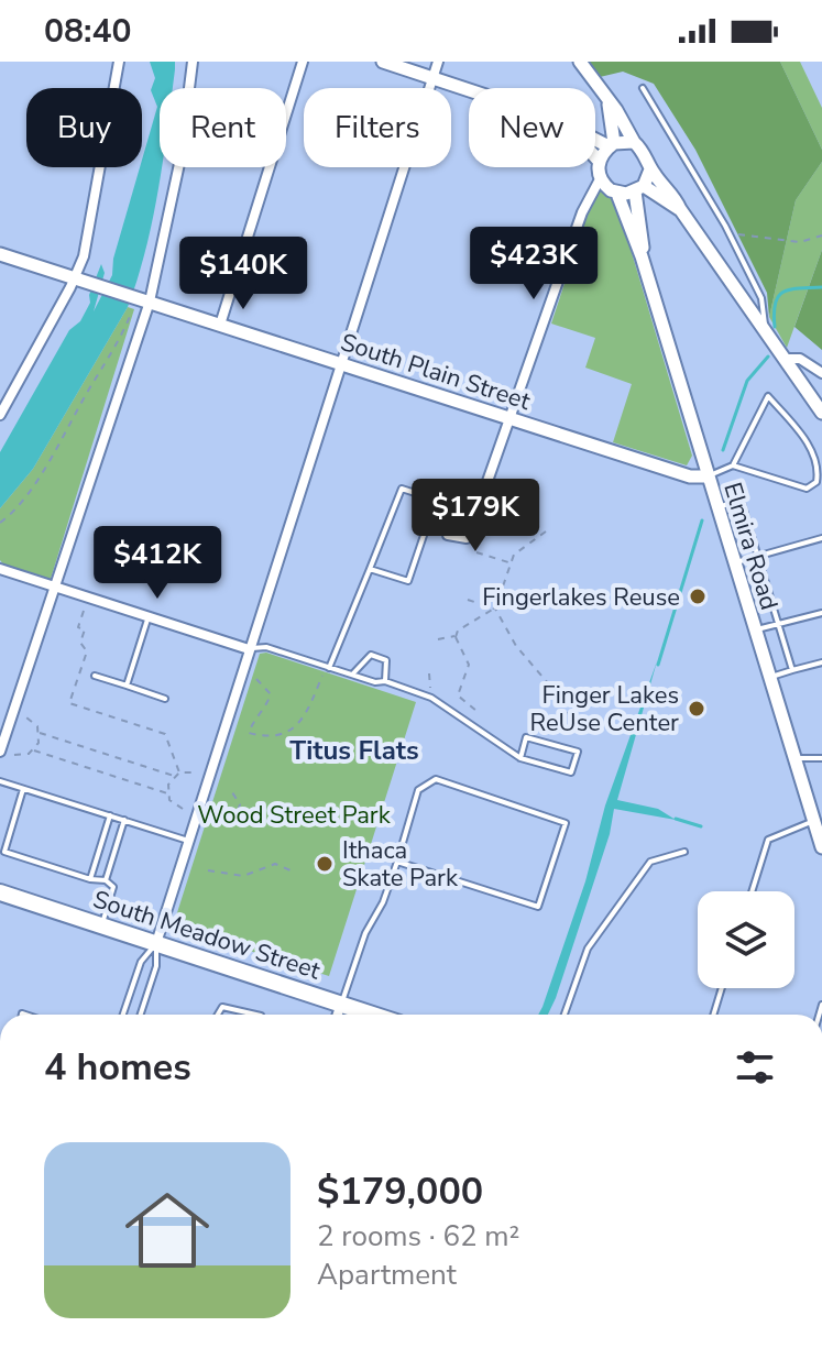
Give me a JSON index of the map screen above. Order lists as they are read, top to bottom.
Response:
{
  "streets": {
    "highway": ["South Meadow Street"],
    "street": ["South Plain Street", "Elmira Road"]
  },
  "crossings": [
    ["South Plain Street", "Elmira Road"]
  ],
  "districts": ["Titus Flats"],
  "parks": ["Wood Street Park"],
  "places": ["Fingerlakes Reuse", "Finger Lakes ReUse Center", "Ithaca Skate Park"],
  "page": {
    "status": "08:40",
    "chip": [
      "Buy",
      "Rent",
      "Filters",
      "New"
    ],
    "price": [
      "$423K",
      "$140K",
      "$179K",
      "$412K"
    ],
    "heading": "4 homes",
    "list": [
      {
        "name": "$179,000",
        "note": "2 rooms · 62 m² · Apartment"
      }
    ]
  }
}
